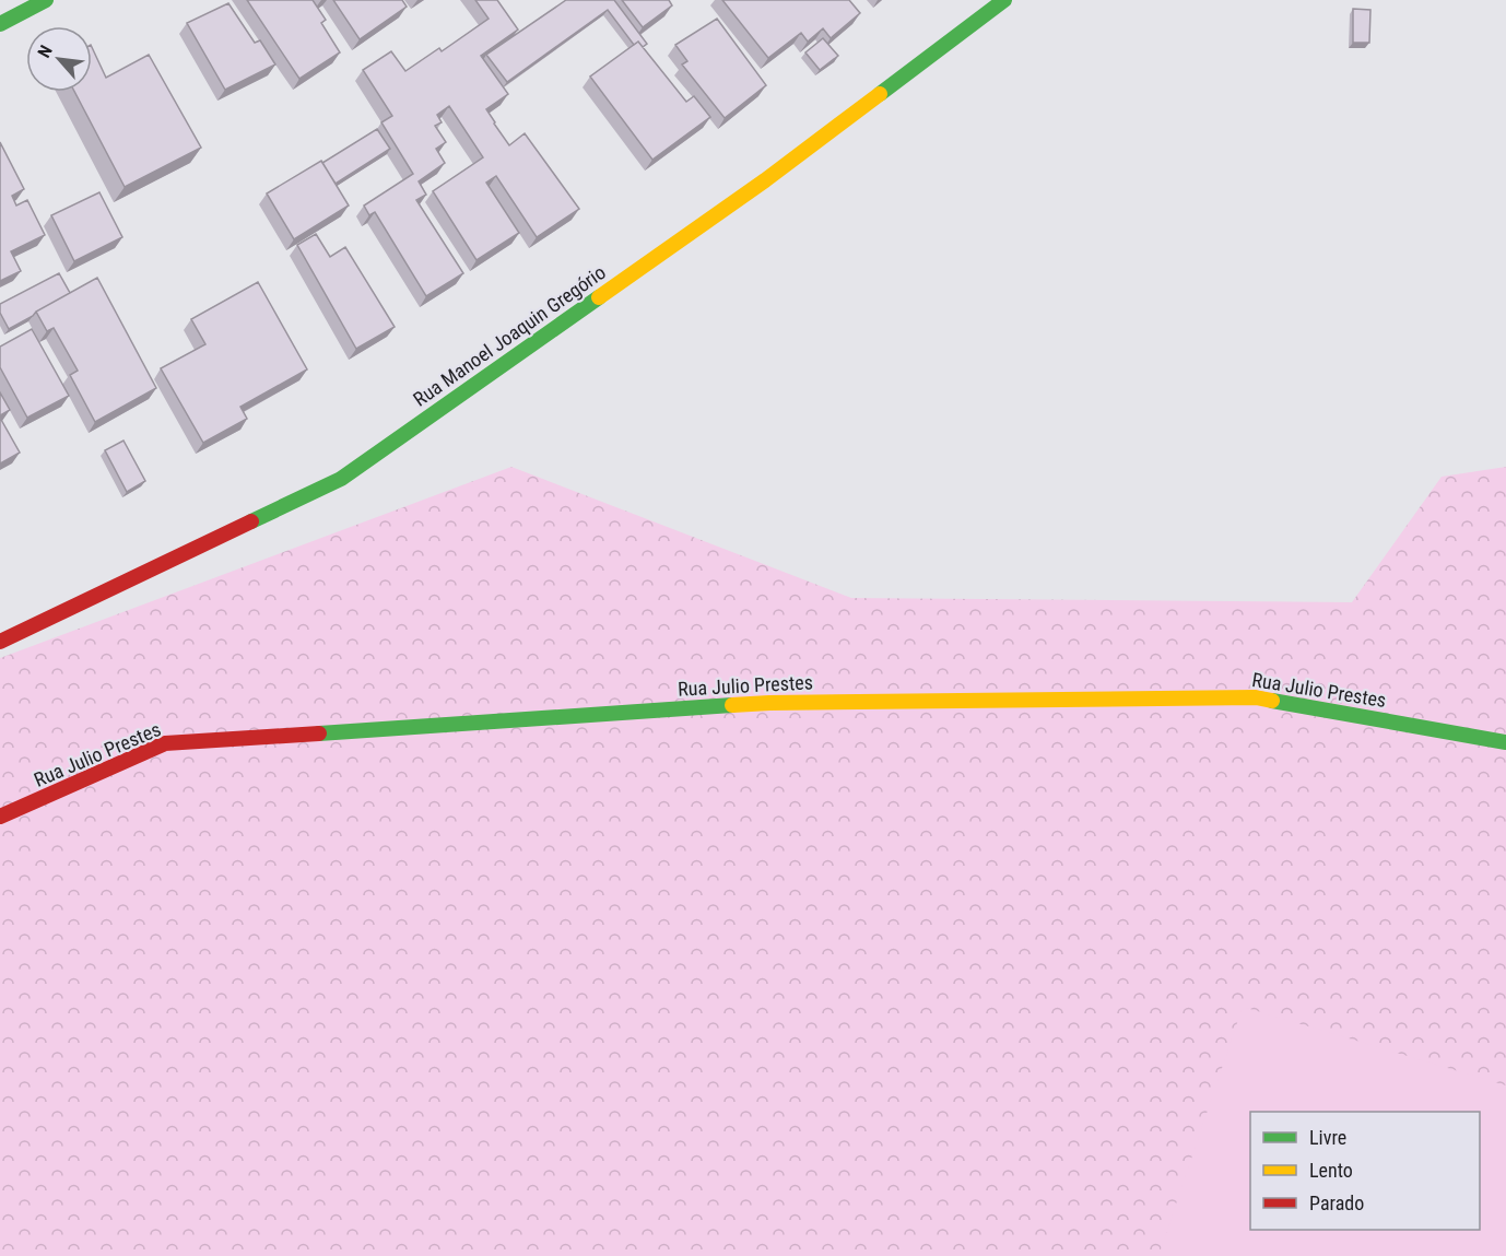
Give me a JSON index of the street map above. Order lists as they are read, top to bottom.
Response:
{
  "streets": {
    "street": ["Rua Manoel Joaquin Gregório", "Rua Julio Prestes"]
  },
  "legend": ["Livre", "Lento", "Parado"],
  "north": "top left"
}
